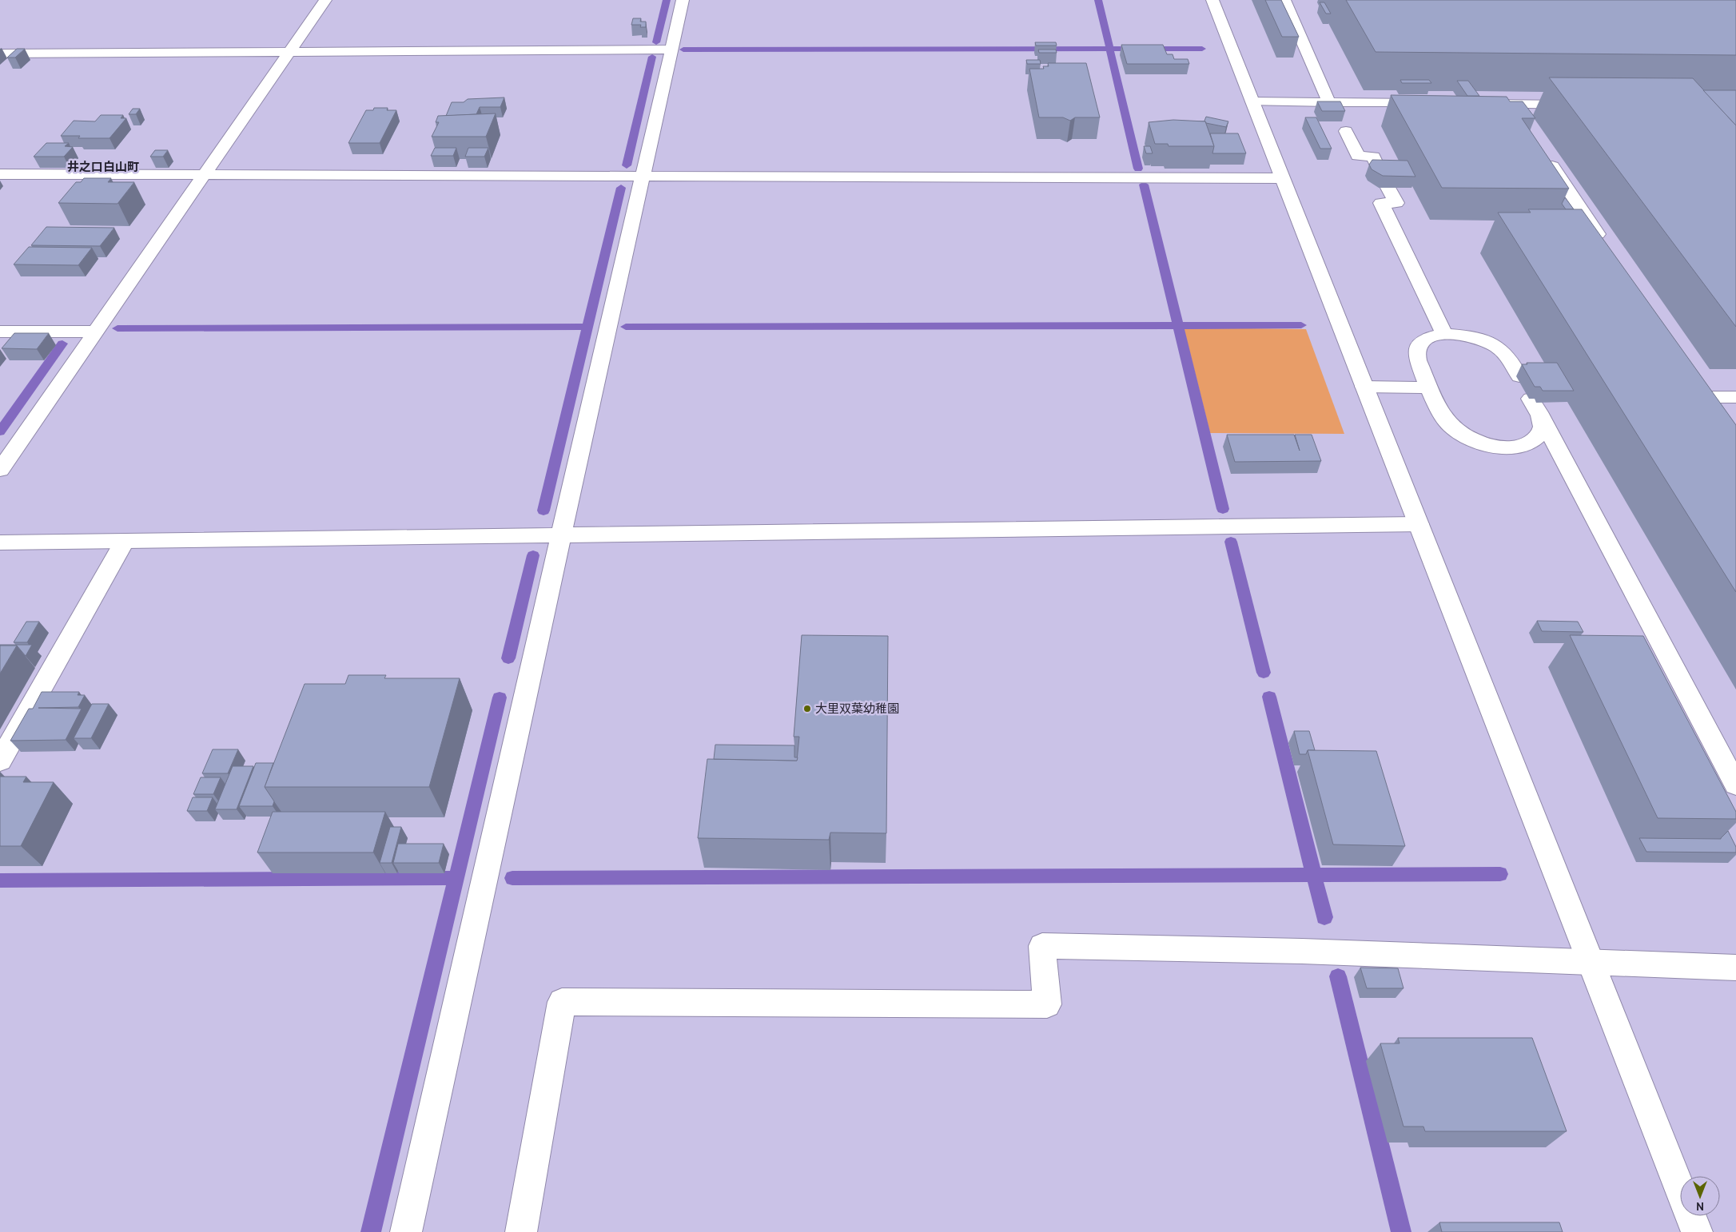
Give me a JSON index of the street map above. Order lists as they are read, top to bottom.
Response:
{
  "districts": ["井之口白山町"],
  "places": ["大里双葉幼稚園"],
  "north": "bottom"
}
